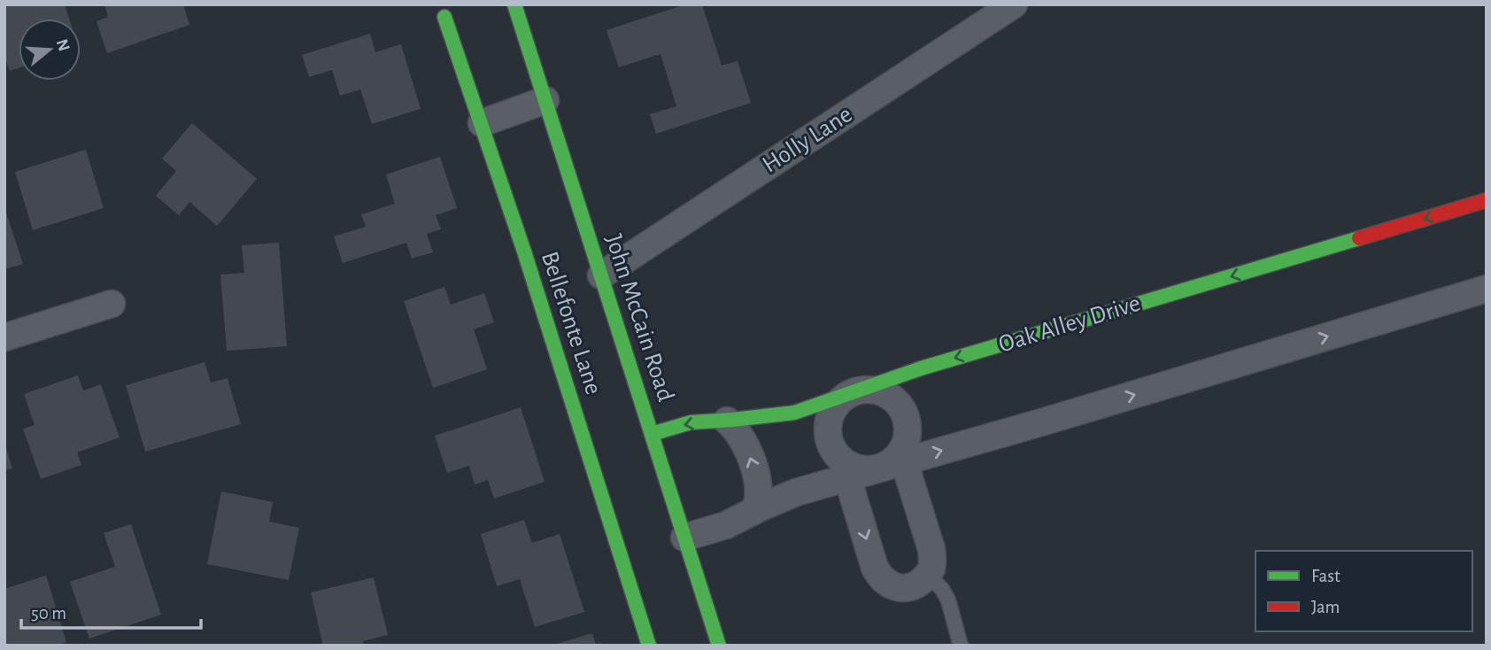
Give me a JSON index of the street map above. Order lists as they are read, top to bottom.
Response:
{
  "streets": {
    "street": [
      "Holly Lane",
      "John McCain Road",
      "Bellefonte Lane",
      "Oak Alley Drive"
    ]
  },
  "crossings": [
    ["Holly Lane", "John McCain Road"],
    ["John McCain Road", "Oak Alley Drive"]
  ],
  "legend": ["Fast", "Jam"],
  "scale_bar": "50 m",
  "north": "right"
}
